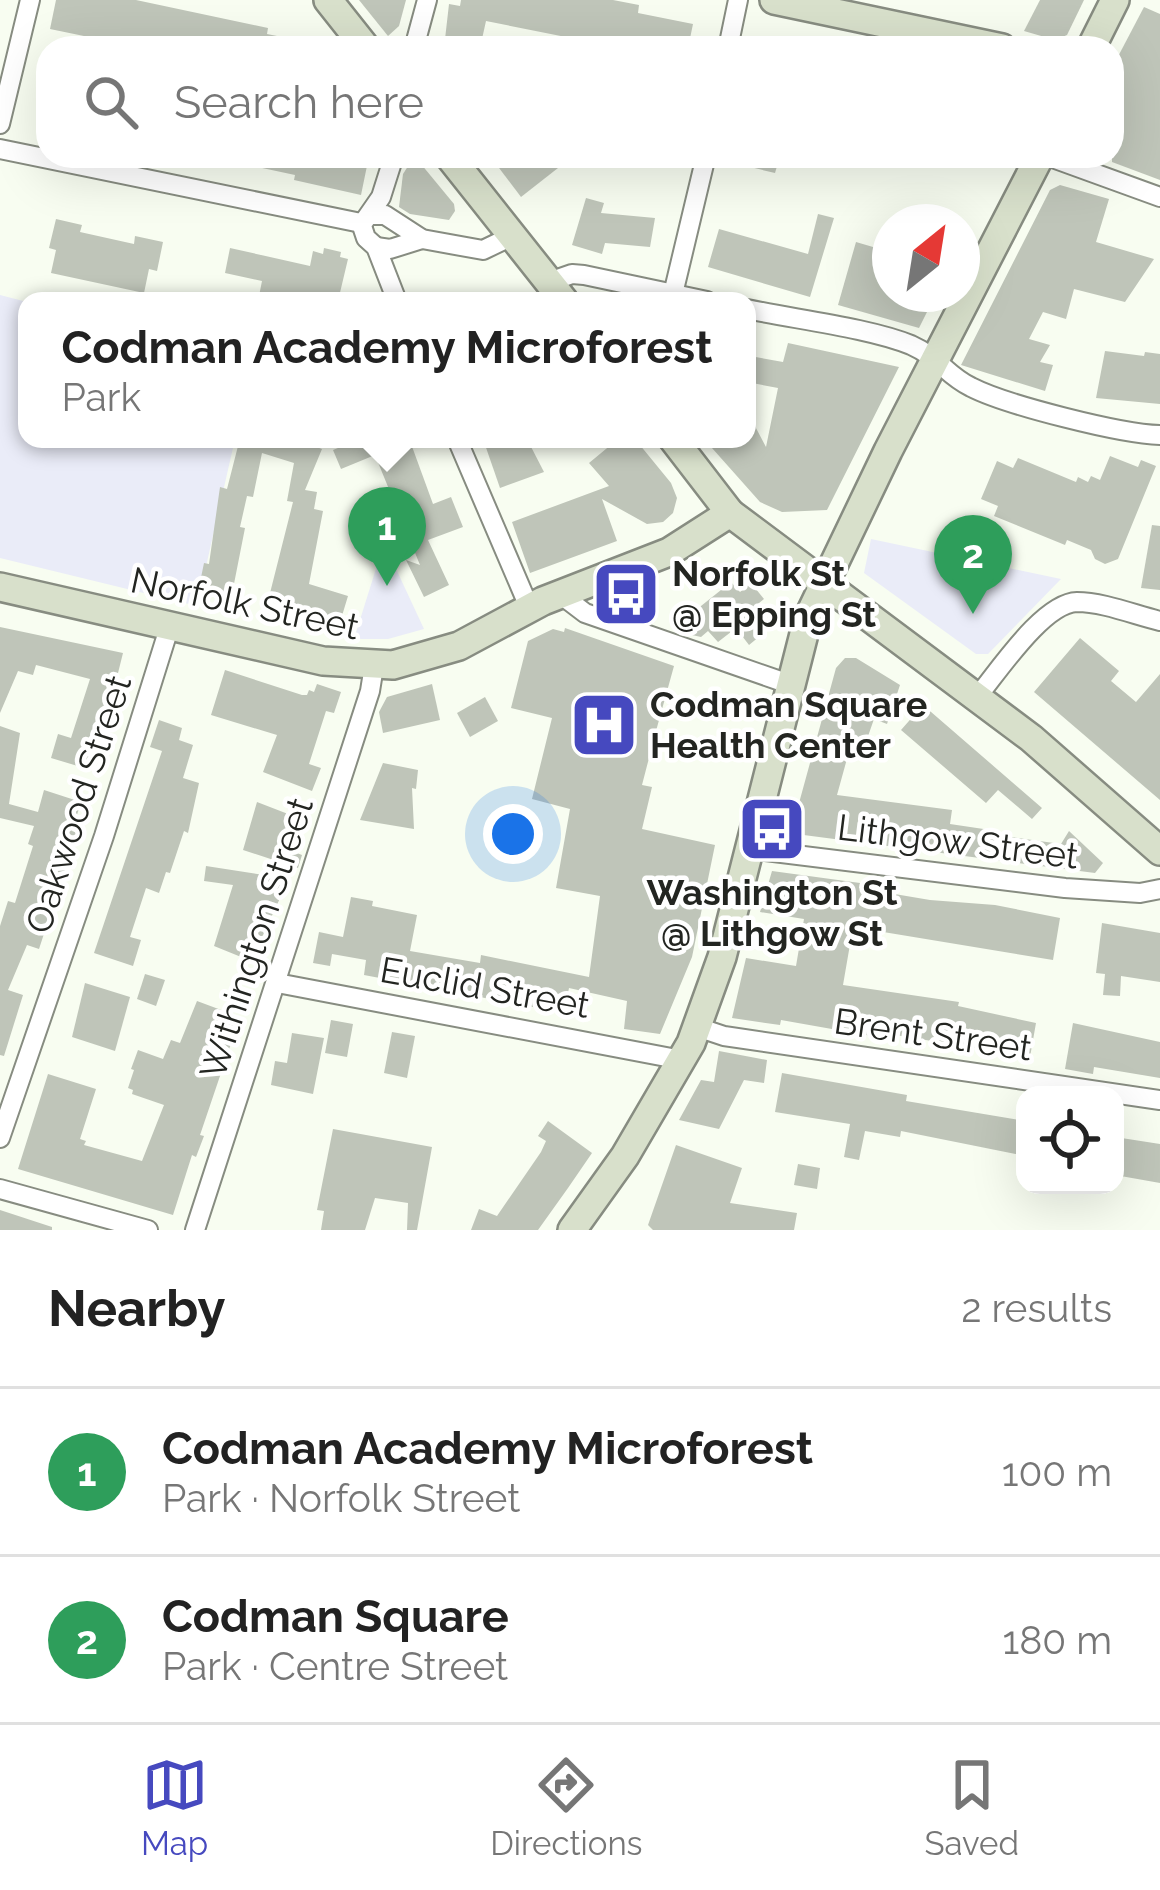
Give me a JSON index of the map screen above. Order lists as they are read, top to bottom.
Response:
{
  "streets": {
    "main road": ["Norfolk Street"],
    "street": [
      "Oakwood Street",
      "Lithgow Street",
      "Withington Street",
      "Euclid Street",
      "Brent Street"
    ]
  },
  "crossings": [
    ["Norfolk Street", "Oakwood Street"],
    ["Norfolk Street", "Withington Street"],
    ["Withington Street", "Euclid Street"]
  ],
  "places": {
    "bus stop": ["Norfolk St @ Epping St", "Washington St @ Lithgow St"],
    "hospital": ["Codman Square Health Center"]
  },
  "north": "top right",
  "page": {
    "search": "Search here",
    "popup": ["Codman Academy Microforest", "Park"],
    "pins": ["1", "2"],
    "heading": ["Nearby", "2 results"],
    "list": [
      {
        "mark": "1",
        "name": "Codman Academy Microforest",
        "note": "Park · Norfolk Street",
        "value": "100 m"
      },
      {
        "mark": "2",
        "name": "Codman Square",
        "note": "Park · Centre Street",
        "value": "180 m"
      }
    ],
    "nav": ["Map", "Directions", "Saved"]
  }
}
